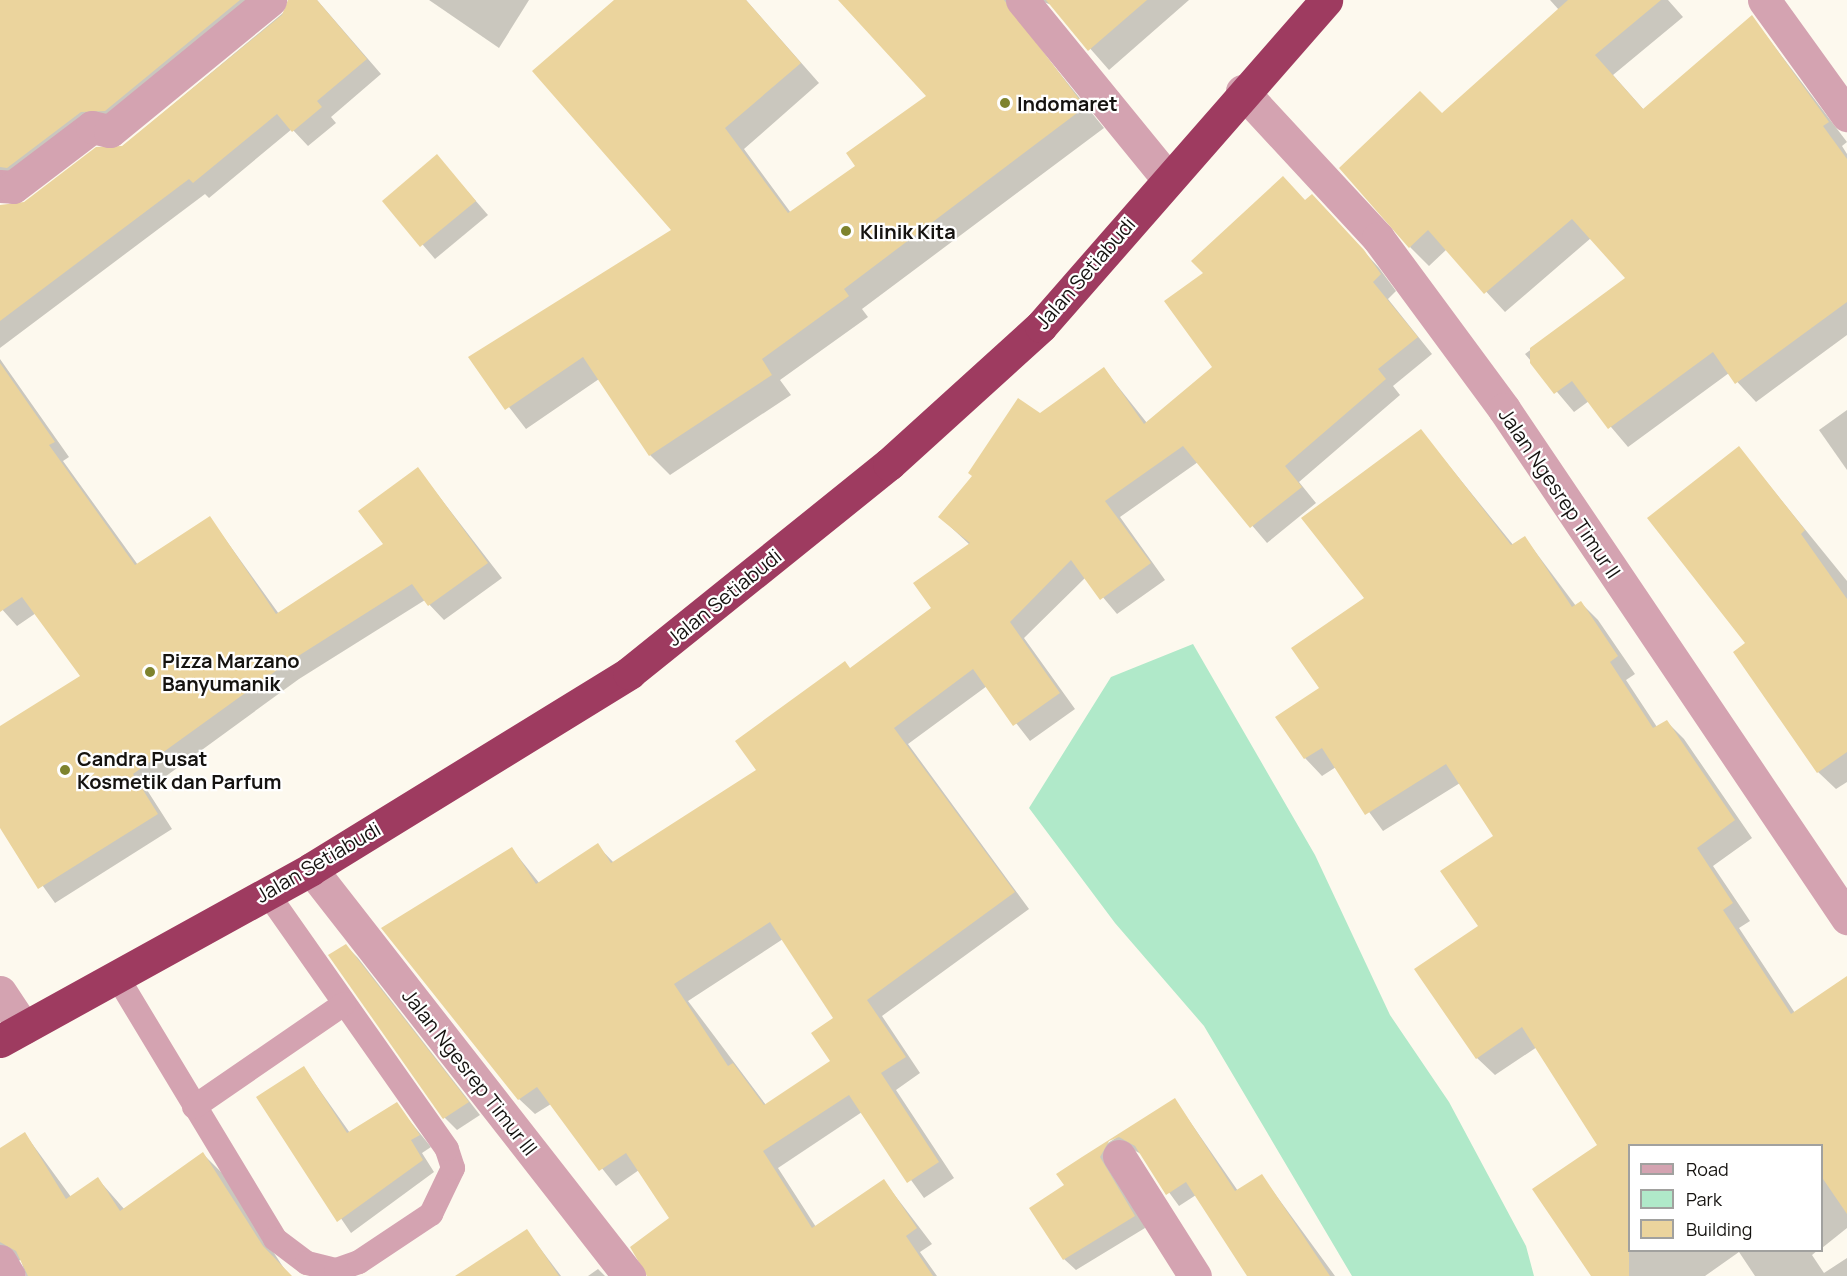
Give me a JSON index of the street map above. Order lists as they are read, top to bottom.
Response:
{
  "streets": {
    "highway": ["Jalan Setiabudi"],
    "street": ["Jalan Ngesrep Timur II", "Jalan Ngesrep Timur III"]
  },
  "crossings": [
    ["Jalan Setiabudi", "Jalan Ngesrep Timur II"],
    ["Jalan Setiabudi", "Jalan Ngesrep Timur III"]
  ],
  "places": [
    "Indomaret",
    "Klinik Kita",
    "Pizza Marzano Banyumanik",
    "Candra Pusat Kosmetik dan Parfum"
  ],
  "legend": ["Road", "Park", "Building"]
}
